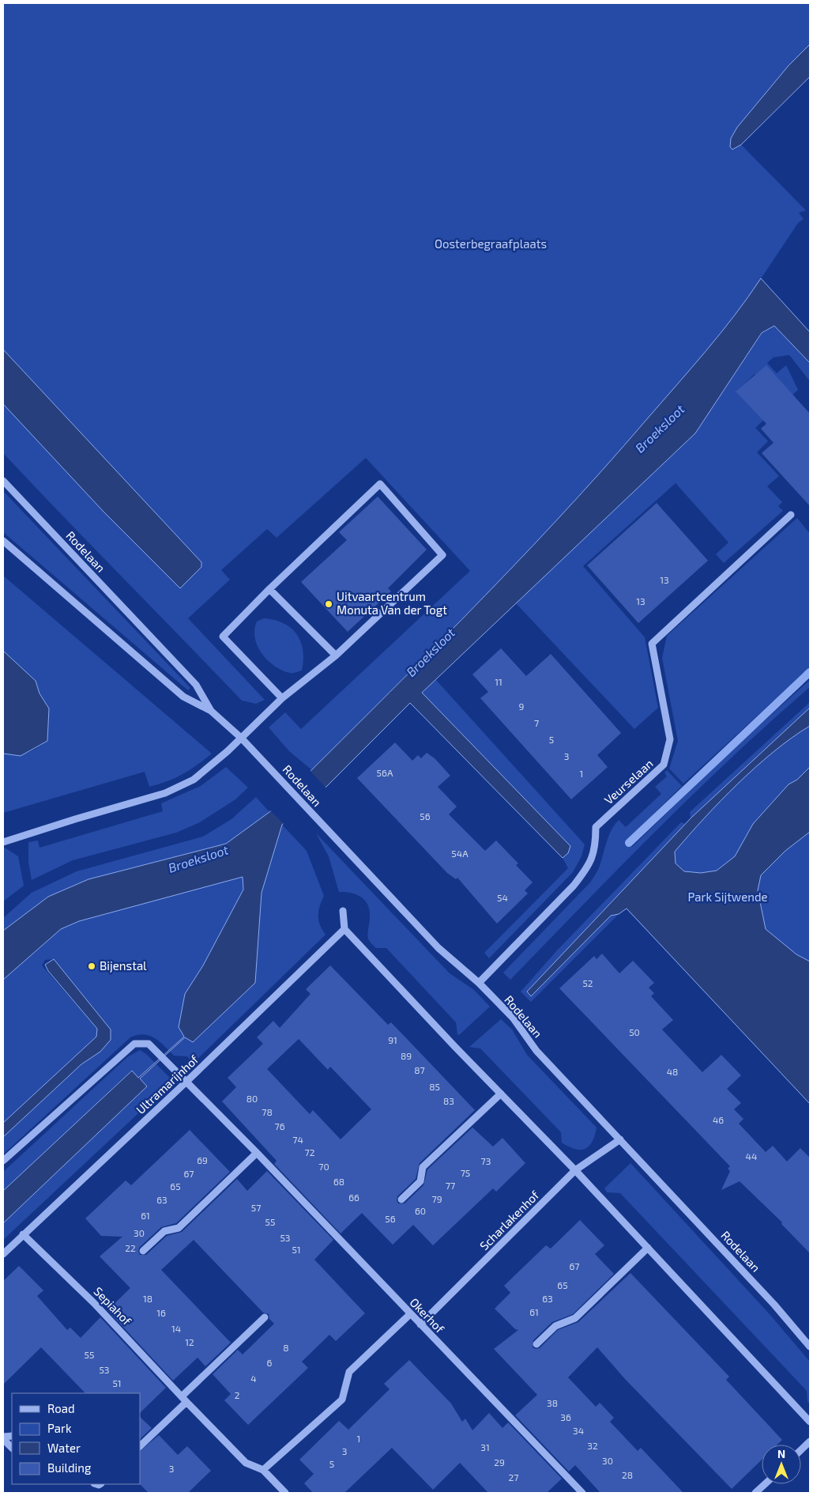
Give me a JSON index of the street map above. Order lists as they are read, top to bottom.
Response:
{
  "streets": {
    "street": [
      "Rodelaan",
      "Veurselaan",
      "Ultramarijnhof",
      "Scharlakenhof",
      "Sepiahof",
      "Okerhof"
    ]
  },
  "crossings": [
    ["Rodelaan", "Veurselaan"],
    ["Rodelaan", "Scharlakenhof"],
    ["Ultramarijnhof", "Sepiahof"],
    ["Ultramarijnhof", "Okerhof"],
    ["Scharlakenhof", "Okerhof"]
  ],
  "water": ["Broeksloot"],
  "parks": ["Oosterbegraafplaats", "Park Sijtwende"],
  "places": ["Uitvaartcentrum Monuta Van der Togt", "Bijenstal"],
  "house_numbers": [
    "13",
    "13",
    "11",
    "9",
    "7",
    "5",
    "3",
    "56A",
    "1",
    "56",
    "54A",
    "54",
    "52",
    "50",
    "91",
    "89",
    "87",
    "48",
    "85",
    "80",
    "83",
    "78",
    "46",
    "76",
    "74",
    "72",
    "44",
    "69",
    "73",
    "70",
    "75",
    "67",
    "68",
    "77",
    "65",
    "66",
    "79",
    "63",
    "57",
    "60",
    "61",
    "56",
    "55",
    "30",
    "53",
    "22",
    "51",
    "67",
    "65",
    "18",
    "63",
    "61",
    "16",
    "14",
    "12",
    "8",
    "55",
    "6",
    "53",
    "4",
    "51",
    "2",
    "38",
    "36",
    "34",
    "1",
    "32",
    "31",
    "3",
    "30",
    "29",
    "5",
    "3",
    "28",
    "27"
  ],
  "legend": [
    "Road",
    "Park",
    "Water",
    "Building"
  ],
  "north": "top"
}
